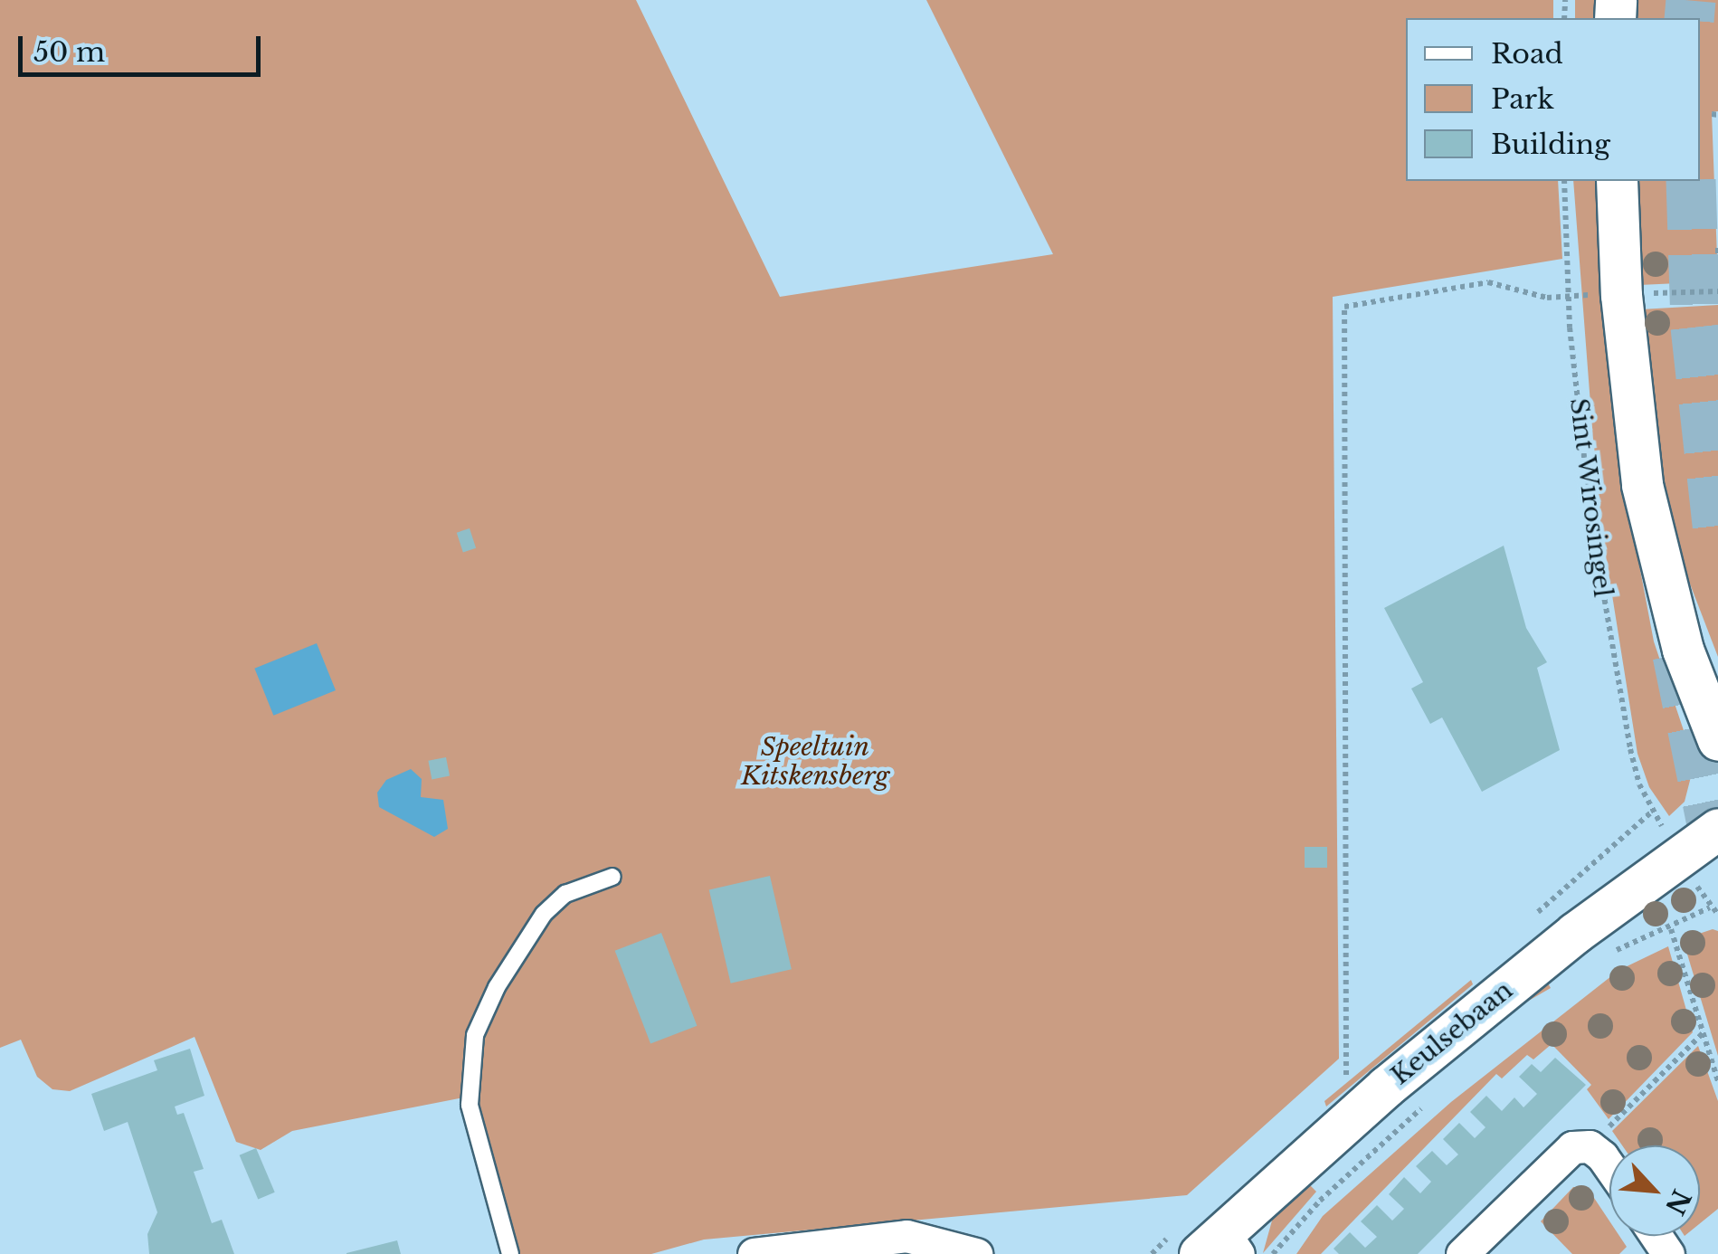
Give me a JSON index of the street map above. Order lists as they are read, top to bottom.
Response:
{
  "streets": {
    "street": ["Sint Wirosingel", "Keulsebaan"]
  },
  "parks": ["Speeltuin Kitskensberg"],
  "legend": ["Road", "Park", "Building"],
  "scale_bar": "50 m",
  "north": "bottom right"
}
